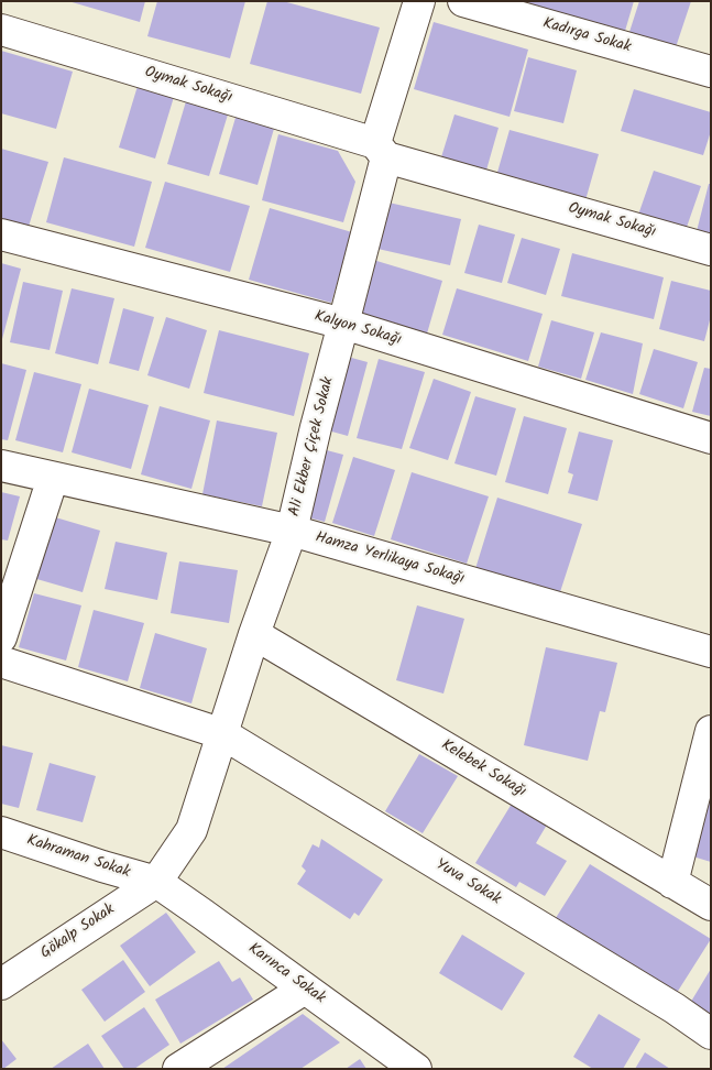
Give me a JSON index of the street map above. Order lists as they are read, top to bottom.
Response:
{
  "streets": {
    "street": [
      "Kadırga Sokak",
      "Oymak Sokağı",
      "Kalyon Sokağı",
      "Ali Ekber Çiçek Sokak",
      "Hamza Yerlikaya Sokağı",
      "Kelebek Sokağı",
      "Kahraman Sokak",
      "Yuva Sokak",
      "Gökalp Sokak",
      "Karınca Sokak"
    ]
  },
  "crossings": [
    ["Oymak Sokağı", "Ali Ekber Çiçek Sokak"],
    ["Kalyon Sokağı", "Ali Ekber Çiçek Sokak"],
    ["Ali Ekber Çiçek Sokak", "Hamza Yerlikaya Sokağı"],
    ["Ali Ekber Çiçek Sokak", "Kelebek Sokağı"],
    ["Ali Ekber Çiçek Sokak", "Kahraman Sokak"],
    ["Ali Ekber Çiçek Sokak", "Yuva Sokak"],
    ["Ali Ekber Çiçek Sokak", "Gökalp Sokak"],
    ["Ali Ekber Çiçek Sokak", "Karınca Sokak"],
    ["Kahraman Sokak", "Gökalp Sokak"],
    ["Kahraman Sokak", "Karınca Sokak"],
    ["Gökalp Sokak", "Karınca Sokak"]
  ]
}
